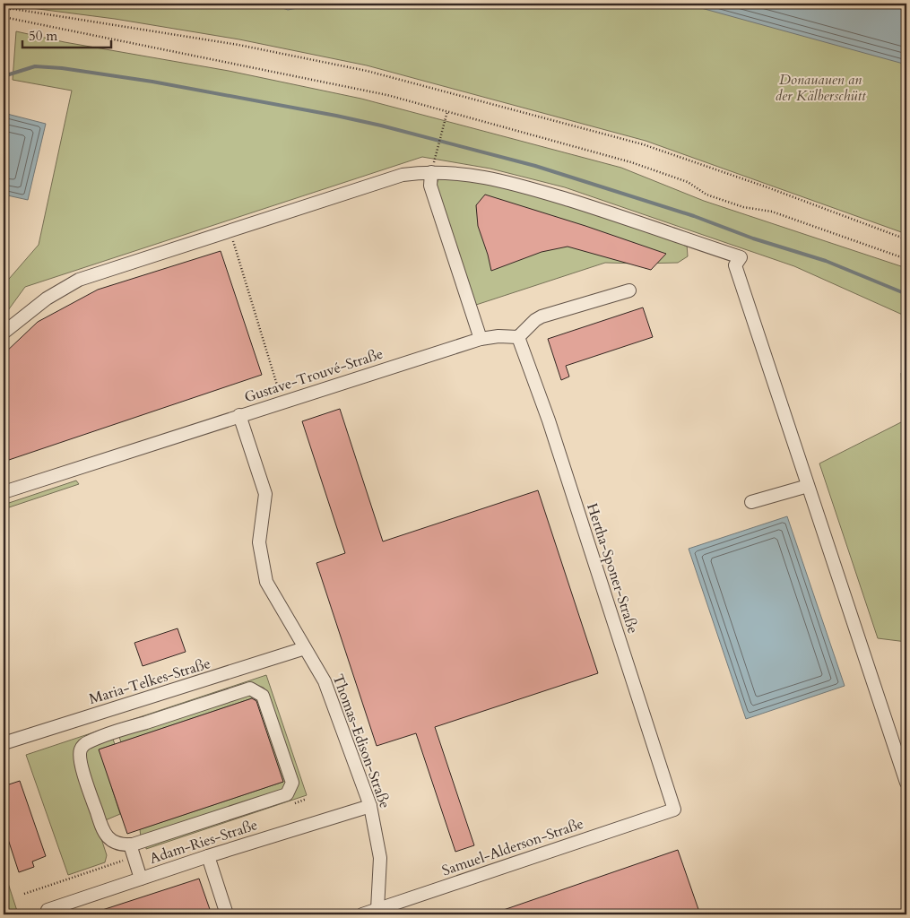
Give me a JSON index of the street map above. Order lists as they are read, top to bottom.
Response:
{
  "streets": {
    "street": [
      "Gustave-Trouvé-Straße",
      "Hertha-Sponer-Straße",
      "Maria-Telkes-Straße",
      "Thomas-Edison-Straße",
      "Adam-Ries-Straße",
      "Samuel-Alderson-Straße"
    ]
  },
  "crossings": [
    ["Gustave-Trouvé-Straße", "Hertha-Sponer-Straße"],
    ["Gustave-Trouvé-Straße", "Thomas-Edison-Straße"],
    ["Hertha-Sponer-Straße", "Samuel-Alderson-Straße"],
    ["Maria-Telkes-Straße", "Thomas-Edison-Straße"],
    ["Thomas-Edison-Straße", "Adam-Ries-Straße"],
    ["Thomas-Edison-Straße", "Samuel-Alderson-Straße"]
  ],
  "parks": ["Donauauen an der Kälberschütt"],
  "scale_bar": "50 m"
}
